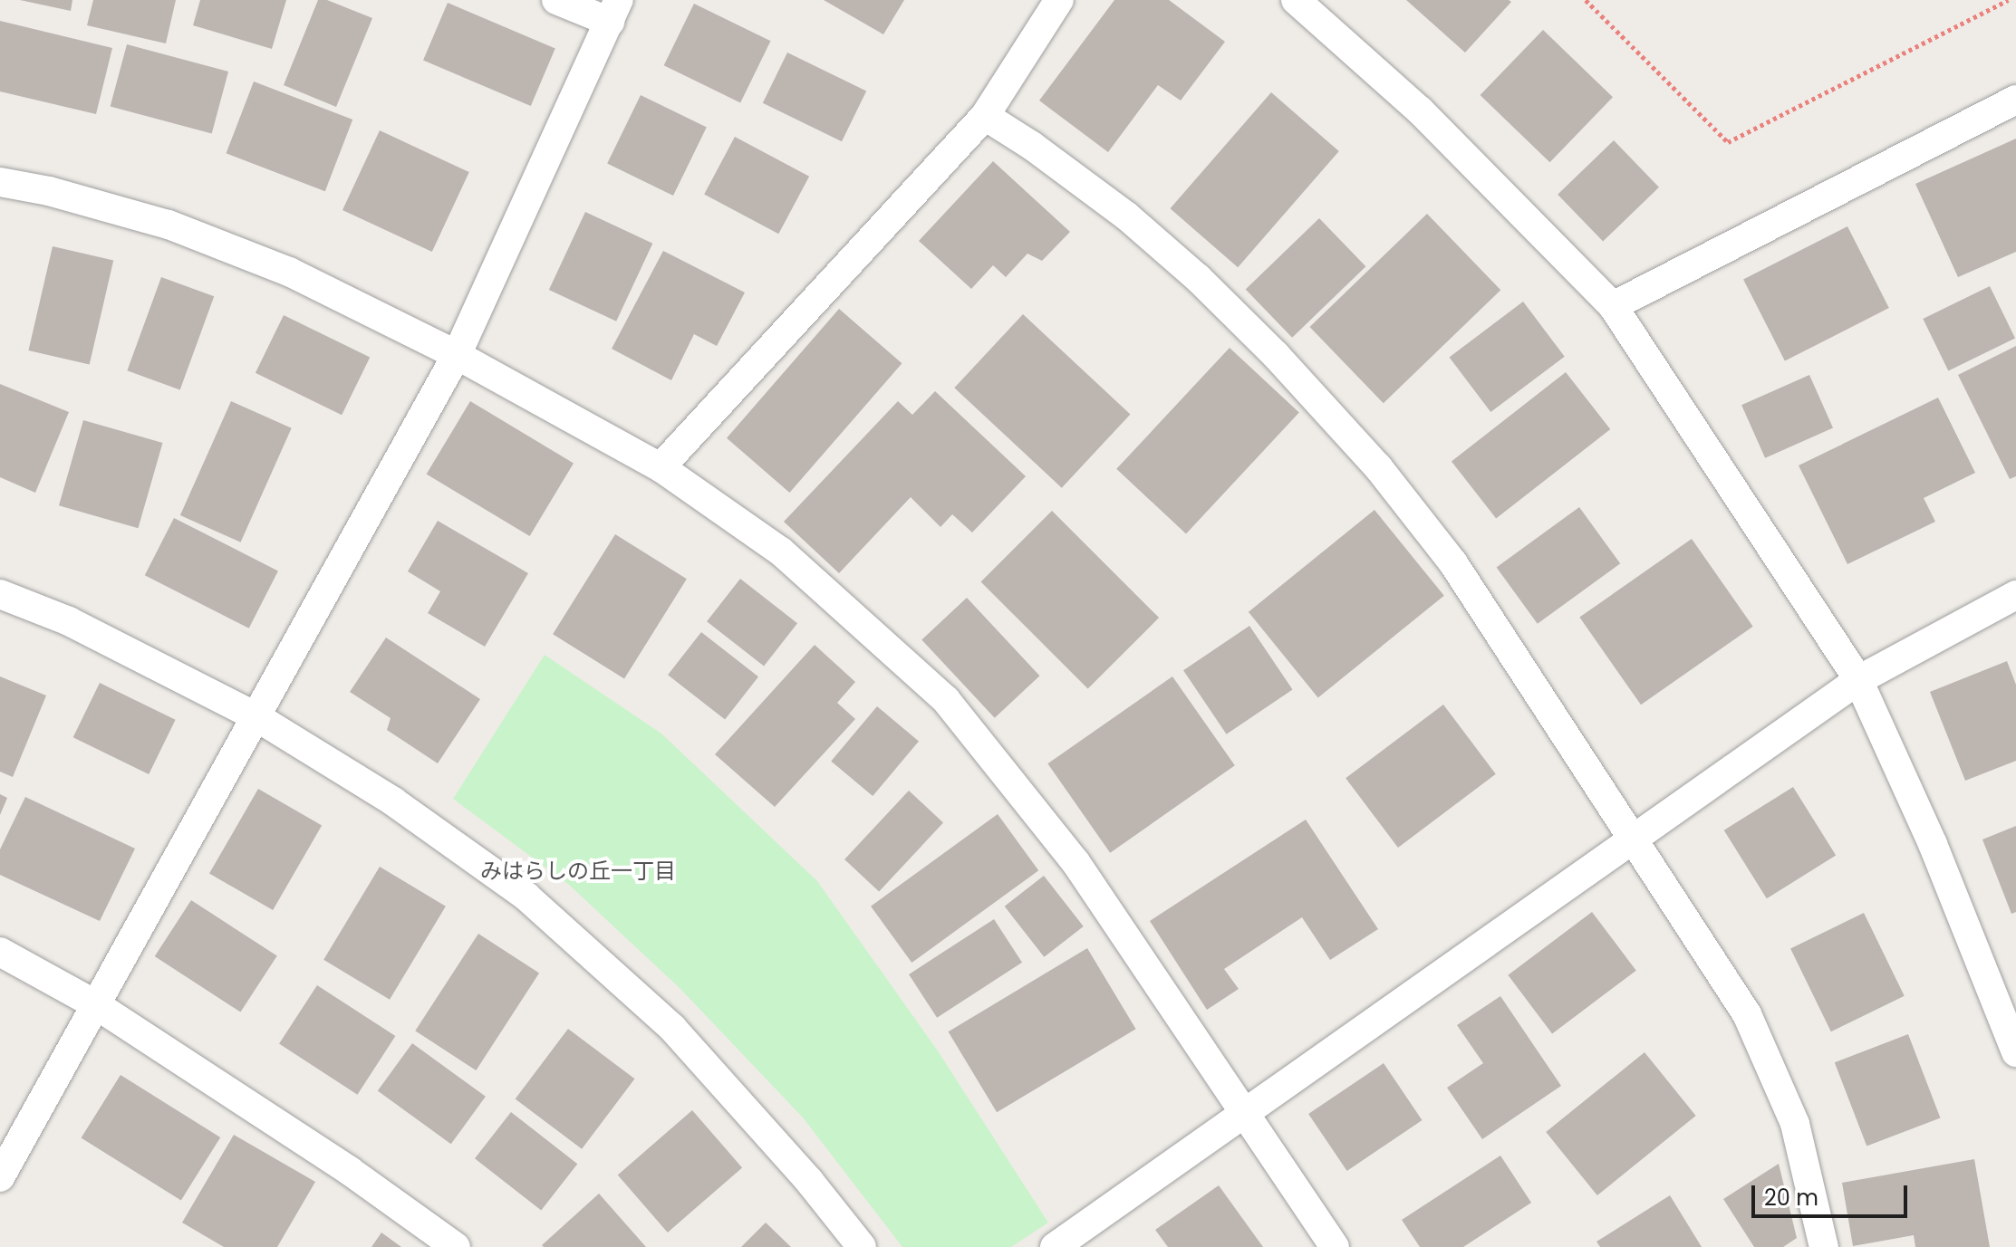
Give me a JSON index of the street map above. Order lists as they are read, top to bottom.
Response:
{
  "districts": ["みはらしの丘一丁目"],
  "scale_bar": "20 m"
}
